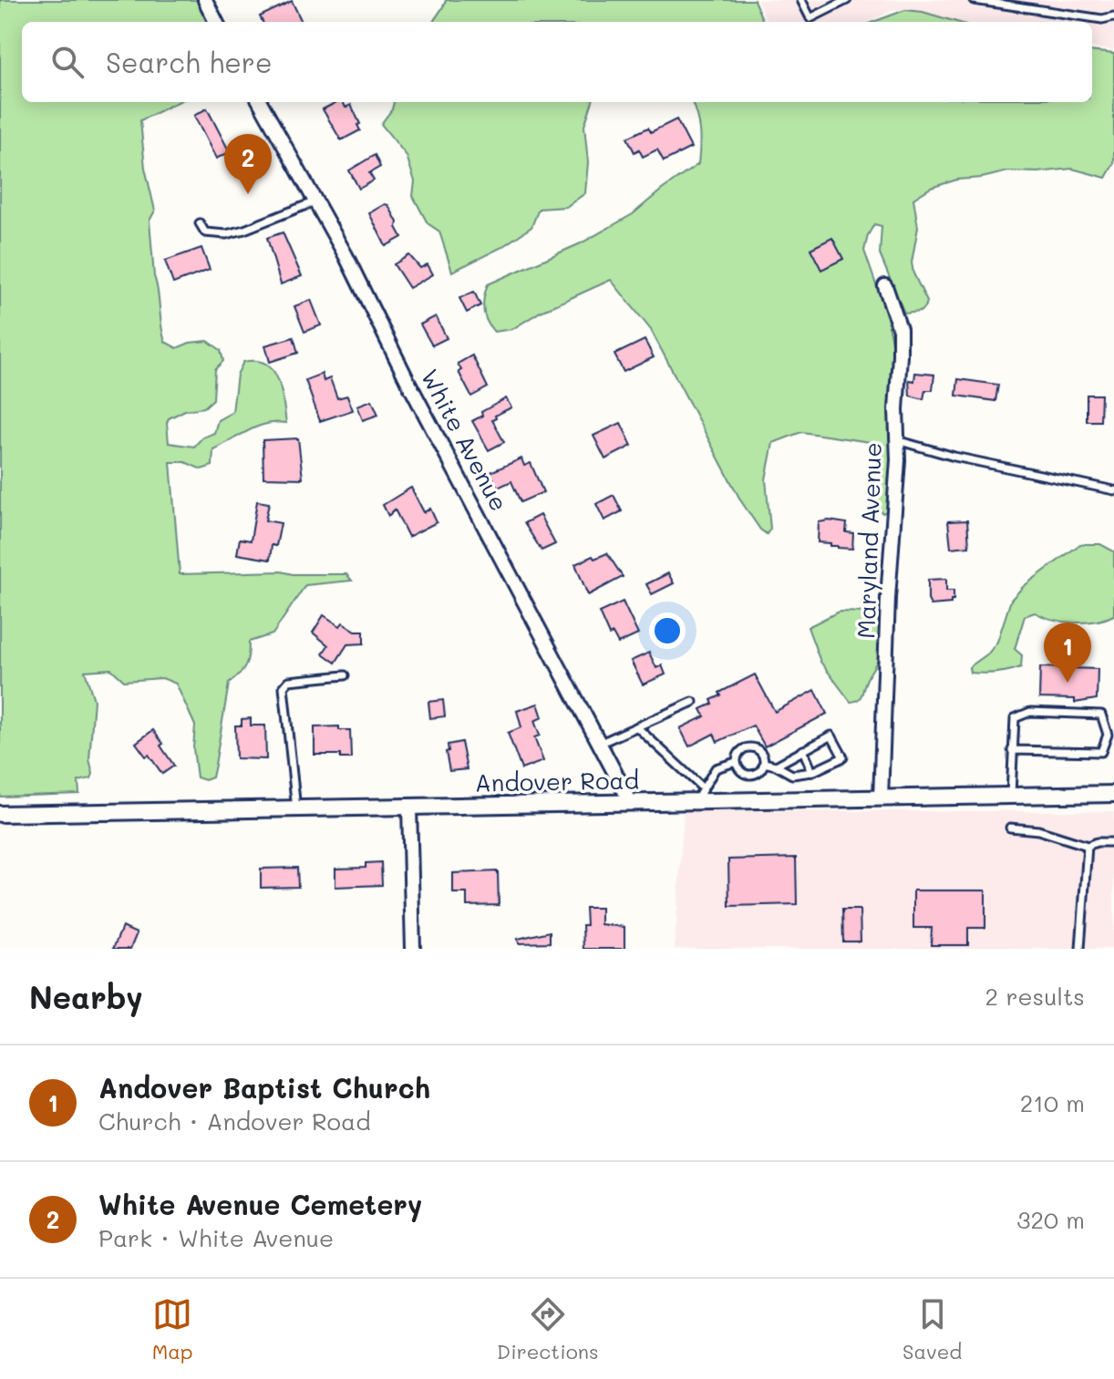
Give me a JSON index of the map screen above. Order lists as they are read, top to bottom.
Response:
{
  "streets": {
    "street": ["White Avenue", "Maryland Avenue", "Andover Road"]
  },
  "crossings": [
    ["White Avenue", "Andover Road"],
    ["Maryland Avenue", "Andover Road"]
  ],
  "page": {
    "search": "Search here",
    "pins": ["2", "1"],
    "heading": ["Nearby", "2 results"],
    "list": [
      {
        "mark": "1",
        "name": "Andover Baptist Church",
        "note": "Church · Andover Road",
        "value": "210 m"
      },
      {
        "mark": "2",
        "name": "White Avenue Cemetery",
        "note": "Park · White Avenue",
        "value": "320 m"
      }
    ],
    "nav": ["Map", "Directions", "Saved"]
  }
}
